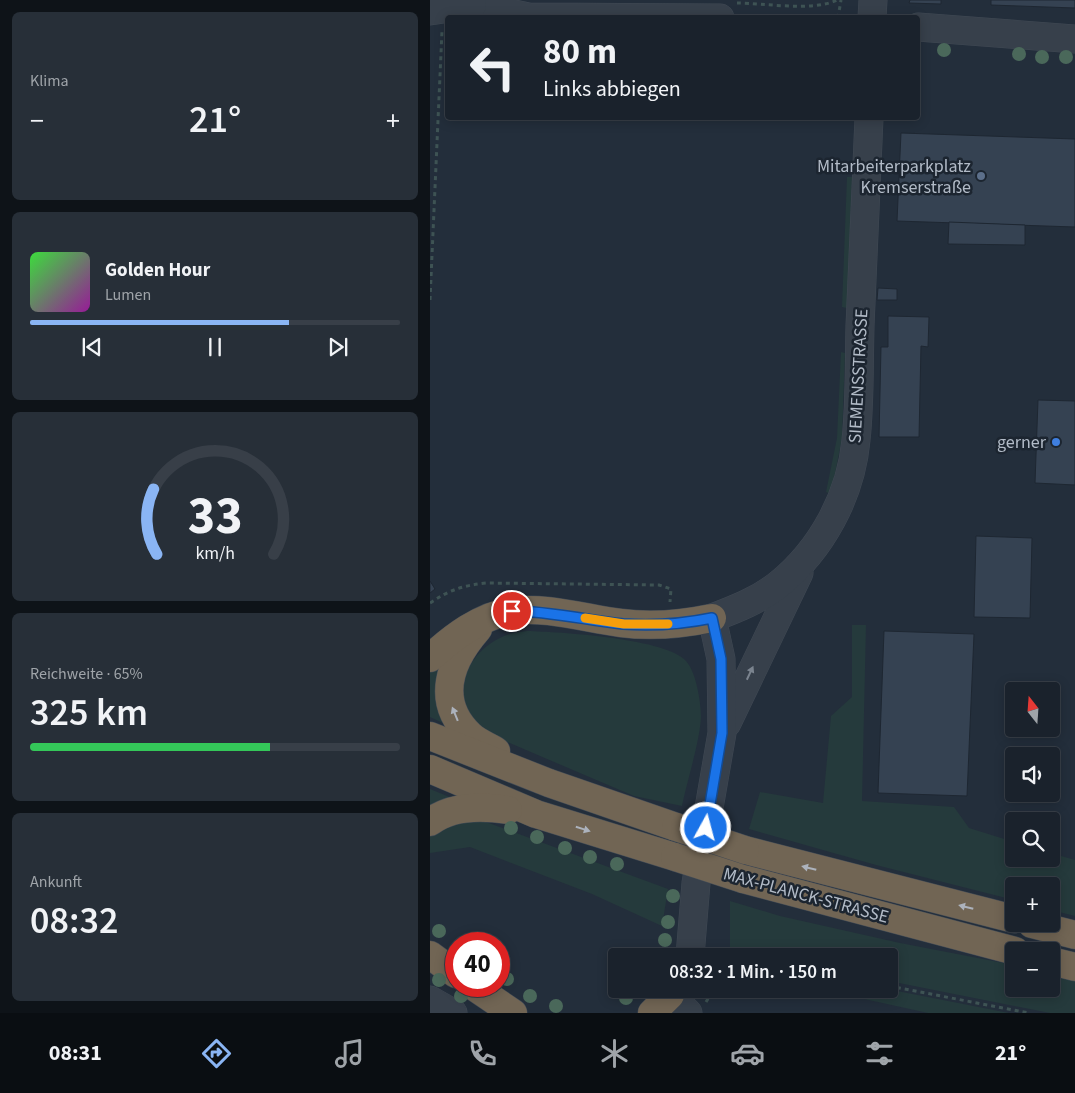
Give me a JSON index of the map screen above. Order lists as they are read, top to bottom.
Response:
{
  "streets": {
    "highway": ["MAX-PLANCK-STRASSE"],
    "street": ["SIEMENSSTRASSE"]
  },
  "places": ["Mitarbeiterparkplatz Kremserstraße", "gerner"],
  "north": "top",
  "page": {
    "tile": [
      "Klima",
      ["Reichweite · 65%", "325 km"],
      ["Ankunft", "08:32"]
    ],
    "turn": ["80 m", "Links abbiegen"],
    "heat": ["−", "21°", "+"],
    "song": ["Golden Hour", "Lumen"],
    "map_buttons": ["+", "−"],
    "limit": "40",
    "trip": "08:32 · 1 Min. · 150 m",
    "tabs": ["08:31", "21°"],
    "gauge": ["33", "km/h"]
  }
}
